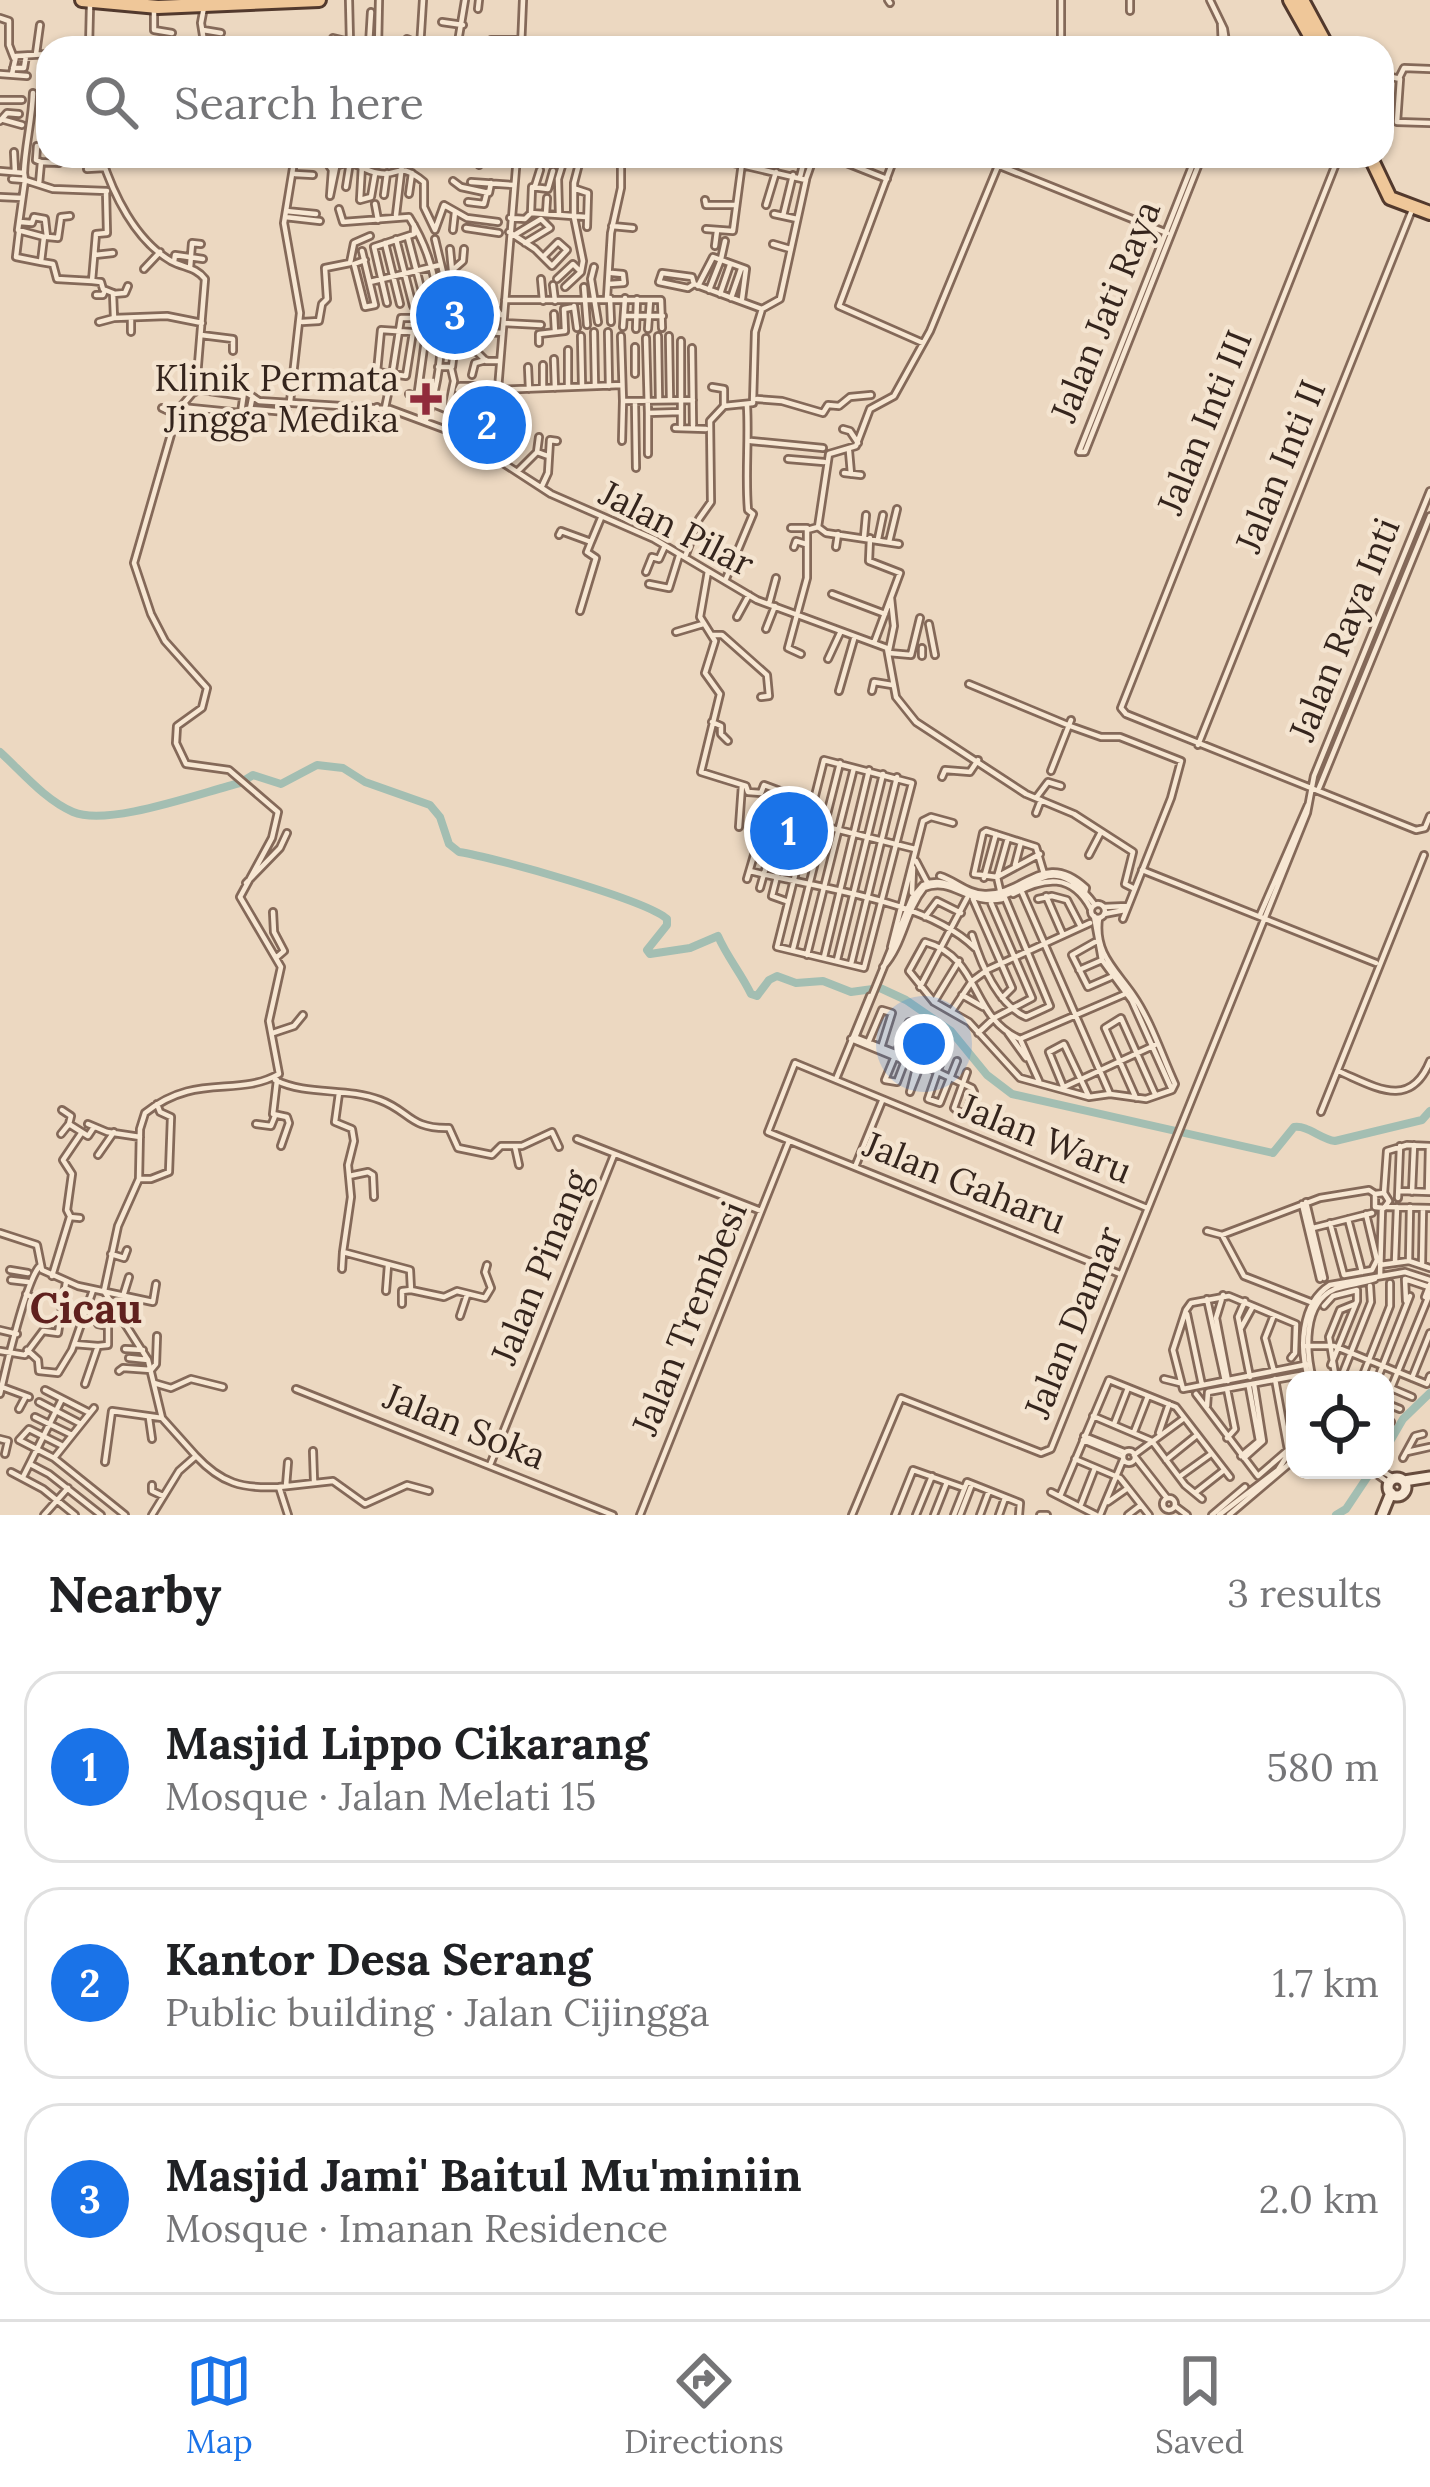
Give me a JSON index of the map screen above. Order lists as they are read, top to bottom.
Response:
{
  "streets": {
    "street": [
      "Jalan Jati Raya",
      "Jalan Inti III",
      "Jalan Inti II",
      "Jalan Pilar",
      "Jalan Raya Inti",
      "Jalan Waru",
      "Jalan Gaharu",
      "Jalan Pinang",
      "Jalan Trembesi",
      "Jalan Damar",
      "Jalan Soka"
    ]
  },
  "crossings": [
    ["Jalan Inti III", "Jalan Inti II"],
    ["Jalan Raya Inti", "Jalan Damar"],
    ["Jalan Waru", "Jalan Gaharu"],
    ["Jalan Waru", "Jalan Damar"],
    ["Jalan Gaharu", "Jalan Trembesi"],
    ["Jalan Gaharu", "Jalan Damar"],
    ["Jalan Pinang", "Jalan Soka"]
  ],
  "districts": ["Cicau"],
  "places": {
    "health": ["Klinik Permata Jingga Medika"]
  },
  "page": {
    "search": "Search here",
    "pins": ["3", "2", "1"],
    "heading": ["Nearby", "3 results"],
    "list": [
      {
        "mark": "1",
        "name": "Masjid Lippo Cikarang",
        "note": "Mosque · Jalan Melati 15",
        "value": "580 m"
      },
      {
        "mark": "2",
        "name": "Kantor Desa Serang",
        "note": "Public building · Jalan Cijingga",
        "value": "1.7 km"
      },
      {
        "mark": "3",
        "name": "Masjid Jami' Baitul Mu'miniin",
        "note": "Mosque · Imanan Residence",
        "value": "2.0 km"
      }
    ],
    "nav": ["Map", "Directions", "Saved"]
  }
}
